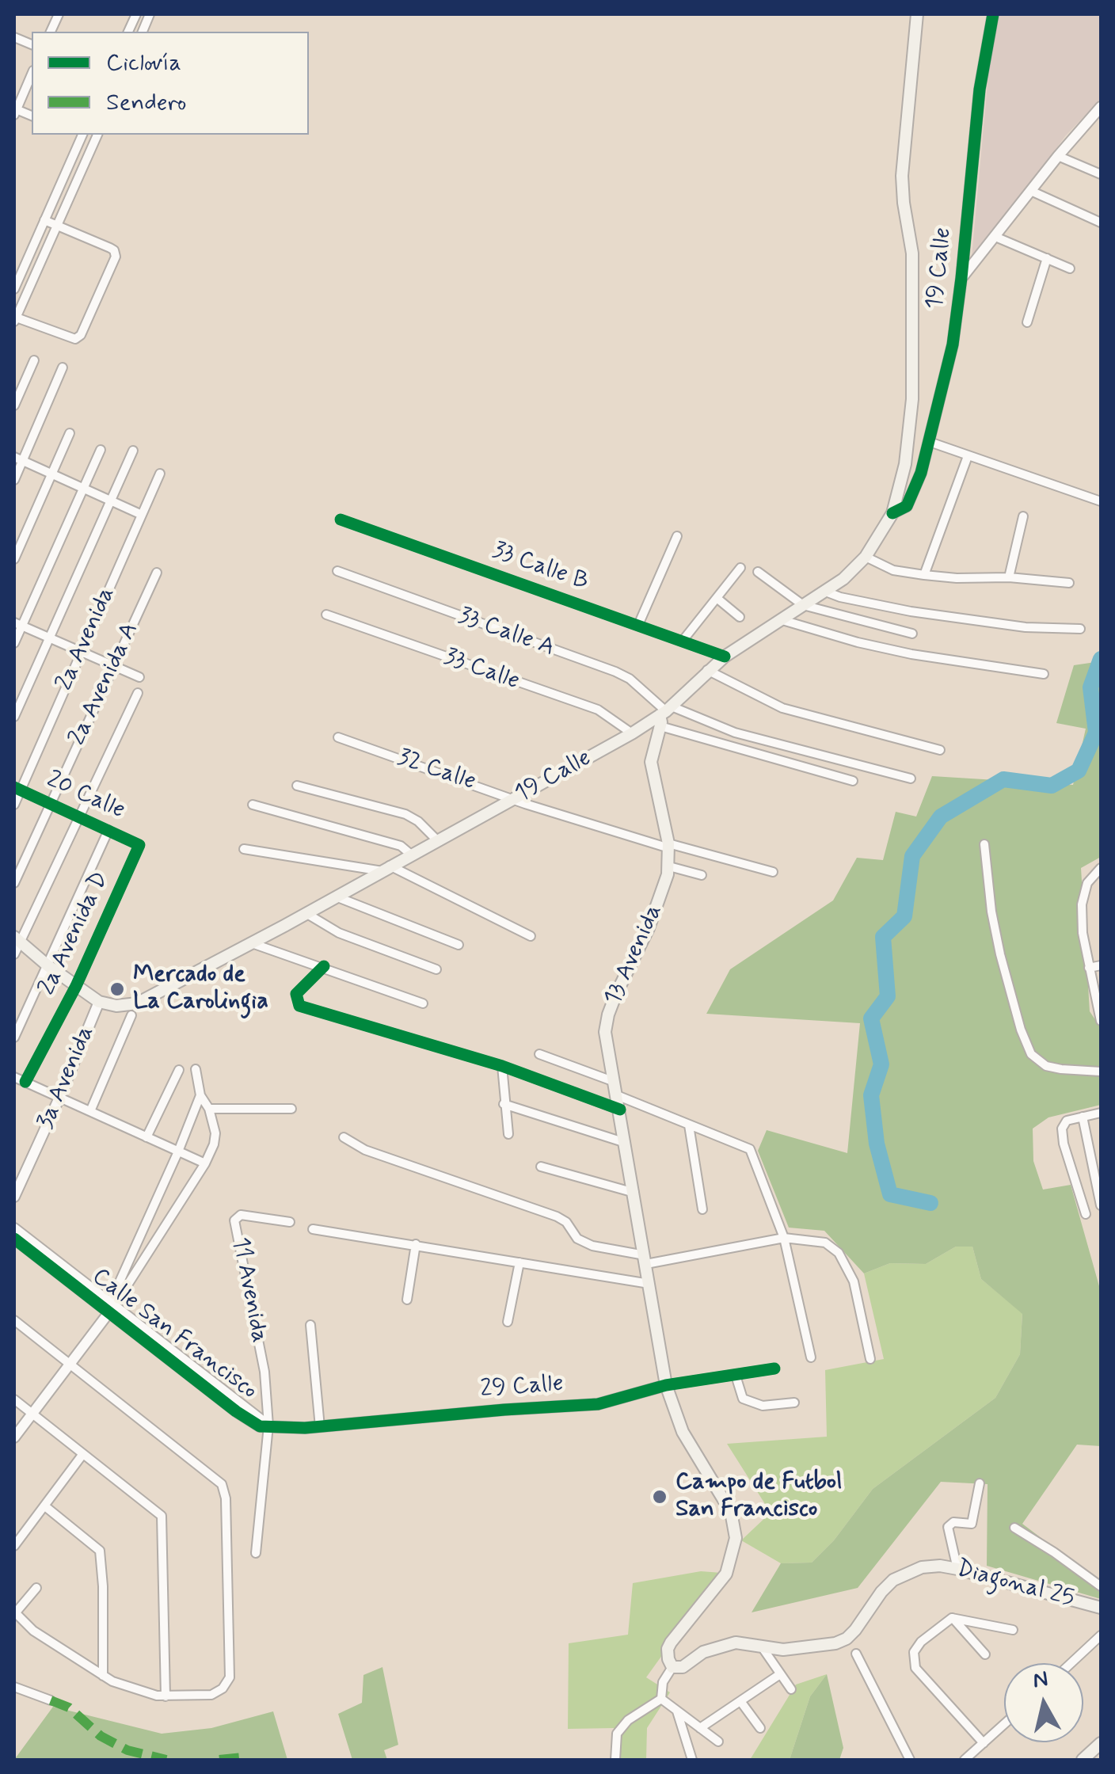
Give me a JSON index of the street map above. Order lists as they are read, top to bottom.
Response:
{
  "streets": {
    "main road": ["19 Calle", "13 Avenida", "Diagonal 25"],
    "street": [
      "33 Calle B",
      "33 Calle A",
      "2a Avenida",
      "33 Calle",
      "2a Avenida A",
      "32 Calle",
      "20 Calle",
      "2a Avenida D",
      "3a Avenida",
      "11 Avenida",
      "Calle San Francisco",
      "29 Calle"
    ]
  },
  "crossings": [
    ["19 Calle", "33 Calle B"],
    ["19 Calle", "33 Calle A"],
    ["19 Calle", "33 Calle"],
    ["19 Calle", "32 Calle"],
    ["19 Calle", "13 Avenida"],
    ["19 Calle", "3a Avenida"],
    ["33 Calle A", "13 Avenida"],
    ["2a Avenida", "20 Calle"],
    ["2a Avenida A", "20 Calle"],
    ["32 Calle", "13 Avenida"],
    ["20 Calle", "2a Avenida D"],
    ["13 Avenida", "29 Calle"],
    ["11 Avenida", "Calle San Francisco"],
    ["11 Avenida", "29 Calle"],
    ["Calle San Francisco", "29 Calle"]
  ],
  "places": ["Mercado de La Carolingia", "Campo de Futbol San Francisco"],
  "legend": ["Ciclovía", "Sendero"],
  "north": "top"
}
